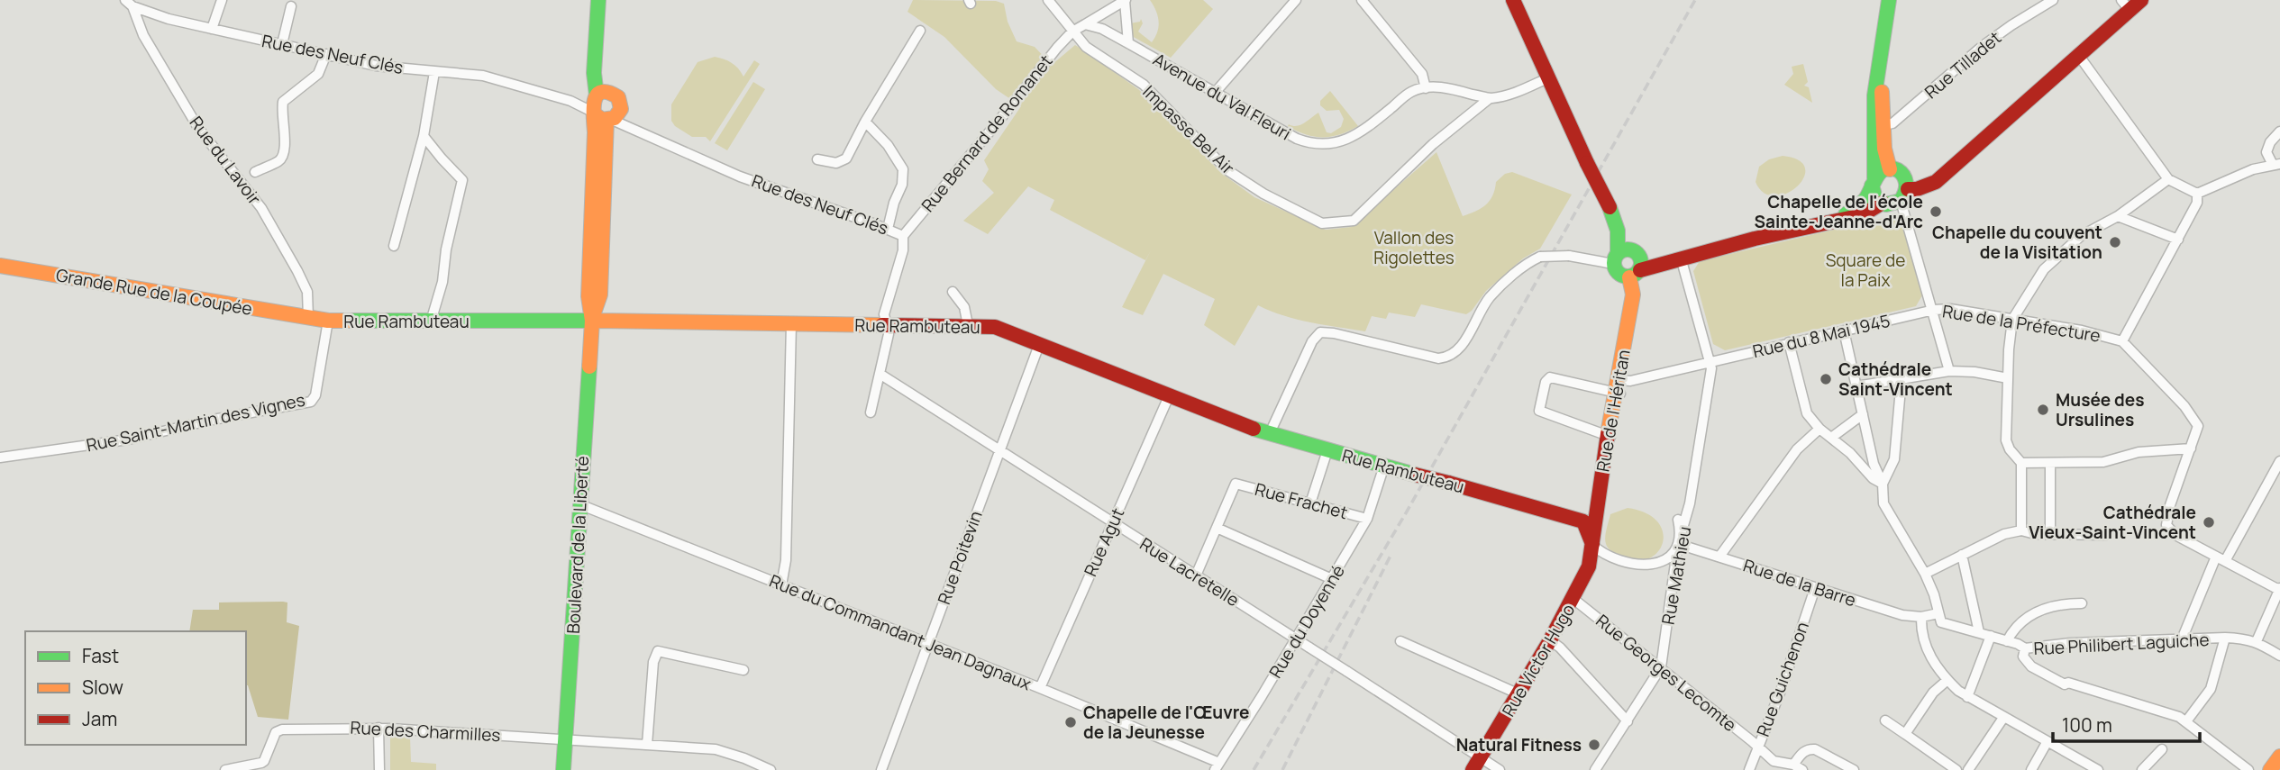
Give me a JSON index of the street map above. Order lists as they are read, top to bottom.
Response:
{
  "streets": {
    "street": [
      "Rue des Neuf Clés",
      "Rue Tilladet",
      "Avenue du Val Fleuri",
      "Impasse Bel Air",
      "Rue Bernard de Romanet",
      "Rue du Lavoir",
      "Grande Rue de la Coupée",
      "Rue Rambuteau",
      "Rue de la Préfecture",
      "Rue du 8 Mai 1945",
      "Rue de l'Héritan",
      "Rue Saint-Martin des Vignes",
      "Rue Frachet",
      "Rue Agut",
      "Boulevard de la Liberté",
      "Rue Poitevin",
      "Rue Lacretelle",
      "Rue Mathieu",
      "Rue de la Barre",
      "Rue du Doyenné",
      "Rue du Commandant Jean Dagnaux",
      "Rue Philibert Laguiche",
      "Rue Victor Hugo",
      "Rue Georges Lecomte",
      "Rue Guichenon",
      "Rue des Charmilles"
    ]
  },
  "crossings": [
    ["Rue des Neuf Clés", "Rue Bernard de Romanet"],
    ["Rue des Neuf Clés", "Rue du Lavoir"],
    ["Impasse Bel Air", "Rue Bernard de Romanet"],
    ["Rue du Lavoir", "Grande Rue de la Coupée"],
    ["Rue du Lavoir", "Rue Rambuteau"],
    ["Grande Rue de la Coupée", "Rue Rambuteau"],
    ["Rue Rambuteau", "Rue de l'Héritan"],
    ["Rue Rambuteau", "Rue Saint-Martin des Vignes"],
    ["Rue Rambuteau", "Rue Agut"],
    ["Rue Rambuteau", "Boulevard de la Liberté"],
    ["Rue Rambuteau", "Rue Poitevin"],
    ["Rue Rambuteau", "Rue du Doyenné"],
    ["Rue Rambuteau", "Rue Victor Hugo"],
    ["Rue de la Préfecture", "Rue du 8 Mai 1945"],
    ["Rue du 8 Mai 1945", "Rue de l'Héritan"],
    ["Rue du 8 Mai 1945", "Rue Mathieu"],
    ["Rue de l'Héritan", "Rue Victor Hugo"],
    ["Rue Frachet", "Rue du Doyenné"],
    ["Rue Agut", "Rue Lacretelle"],
    ["Rue Agut", "Rue du Commandant Jean Dagnaux"],
    ["Boulevard de la Liberté", "Rue du Commandant Jean Dagnaux"],
    ["Boulevard de la Liberté", "Rue des Charmilles"],
    ["Rue Poitevin", "Rue Lacretelle"],
    ["Rue Poitevin", "Rue du Commandant Jean Dagnaux"],
    ["Rue Lacretelle", "Rue du Doyenné"],
    ["Rue Lacretelle", "Rue Victor Hugo"],
    ["Rue Mathieu", "Rue de la Barre"],
    ["Rue Mathieu", "Rue Georges Lecomte"],
    ["Rue de la Barre", "Rue Guichenon"],
    ["Rue du Doyenné", "Rue du Commandant Jean Dagnaux"],
    ["Rue Victor Hugo", "Rue Georges Lecomte"],
    ["Rue Georges Lecomte", "Rue Guichenon"]
  ],
  "parks": ["Vallon des Rigolettes", "Square de la Paix"],
  "places": [
    "Chapelle de l'école Sainte-Jeanne-d'Arc",
    "Chapelle du couvent de la Visitation",
    "Cathédrale Saint-Vincent",
    "Musée des Ursulines",
    "Cathédrale Vieux-Saint-Vincent",
    "Chapelle de l'Œuvre de la Jeunesse",
    "Natural Fitness"
  ],
  "legend": ["Fast", "Slow", "Jam"],
  "scale_bar": "100 m"
}
